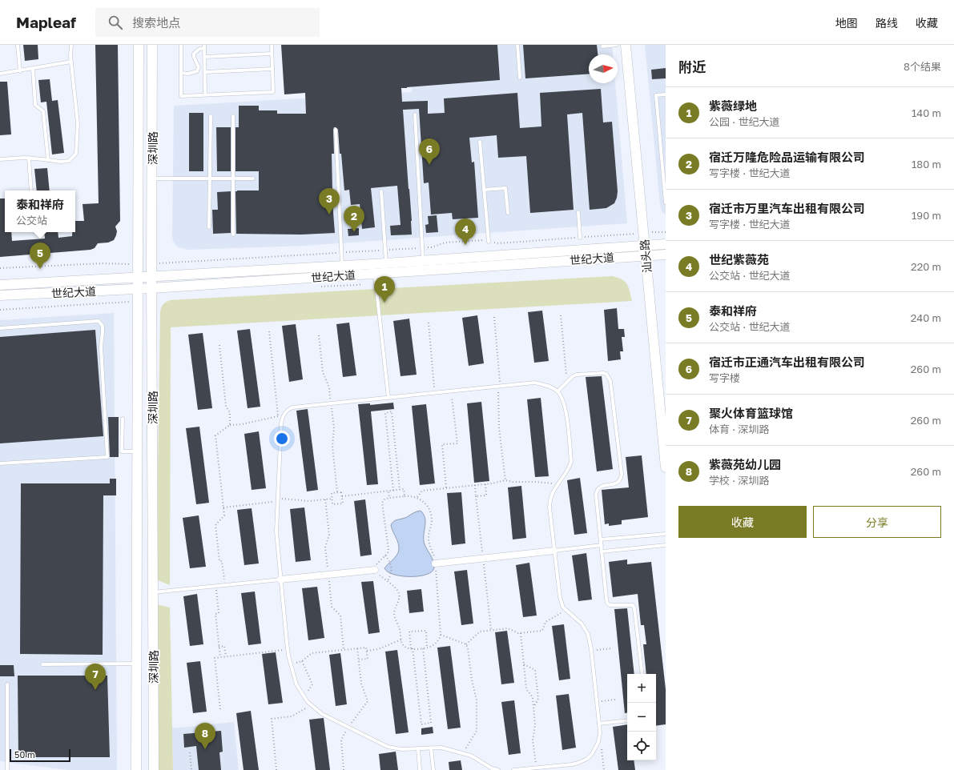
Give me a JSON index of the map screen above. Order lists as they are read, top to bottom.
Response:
{
  "streets": {
    "street": ["深圳路", "汕头路", "世纪大道"]
  },
  "crossings": [
    ["深圳路", "世纪大道"],
    ["汕头路", "世纪大道"]
  ],
  "scale_bar": "50 m",
  "north": "right",
  "page": {
    "header": "Mapleaf",
    "search": "搜索地点",
    "nav": ["地图", "路线", "收藏"],
    "heading": ["附近", "8个结果"],
    "list": [
      {
        "mark": "1",
        "name": "紫薇绿地",
        "note": "公园 · 世纪大道",
        "value": "140 m"
      },
      {
        "mark": "2",
        "name": "宿迁万隆危险品运输有限公司",
        "note": "写字楼 · 世纪大道",
        "value": "180 m"
      },
      {
        "mark": "3",
        "name": "宿迁市万里汽车出租有限公司",
        "note": "写字楼 · 世纪大道",
        "value": "190 m"
      },
      {
        "mark": "4",
        "name": "世纪紫薇苑",
        "note": "公交站 · 世纪大道",
        "value": "220 m"
      },
      {
        "mark": "5",
        "name": "泰和祥府",
        "note": "公交站 · 世纪大道",
        "value": "240 m"
      },
      {
        "mark": "6",
        "name": "宿迁市正通汽车出租有限公司",
        "note": "写字楼",
        "value": "260 m"
      },
      {
        "mark": "7",
        "name": "聚火体育篮球馆",
        "note": "体育 · 深圳路",
        "value": "260 m"
      },
      {
        "mark": "8",
        "name": "紫薇苑幼儿园",
        "note": "学校 · 深圳路",
        "value": "260 m"
      }
    ],
    "pins": [
      "6",
      "3",
      "2",
      "4",
      "5",
      "1",
      "7",
      "8"
    ],
    "popup": ["泰和祥府", "公交站"],
    "buttons": ["收藏", "分享"],
    "map_buttons": ["+", "−"],
    "scale": "50 m"
  }
}
